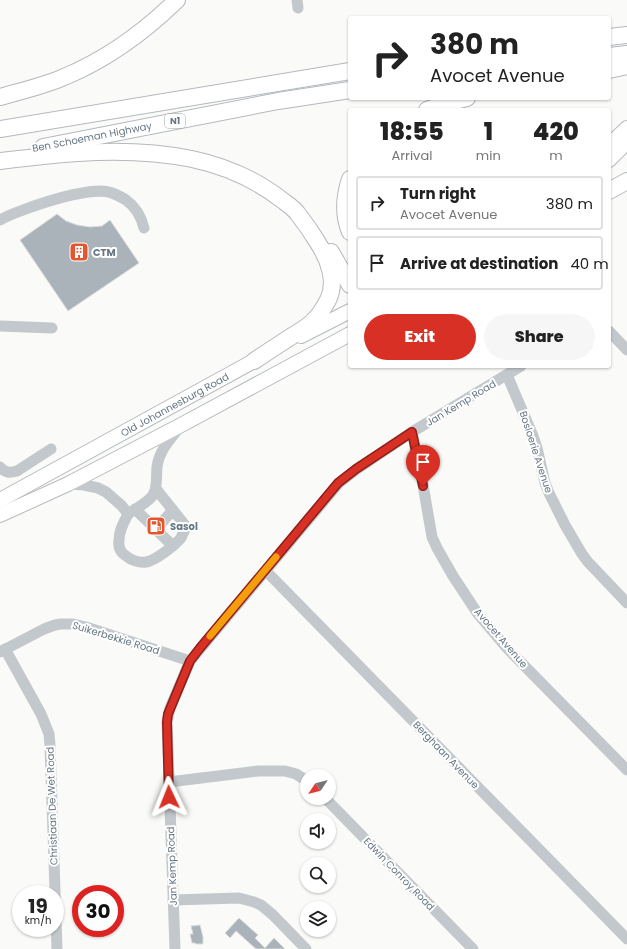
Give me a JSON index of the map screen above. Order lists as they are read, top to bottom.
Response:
{
  "streets": {
    "highway": ["N1", "Ben Schoeman Highway"],
    "main road": ["Old Johannesburg Road"],
    "street": [
      "Jan Kemp Road",
      "Bosloerie Avenue",
      "Suikerbekkie Road",
      "Avocet Avenue",
      "Berghaan Avenue",
      "Christiaan De Wet Road",
      "Edwin Conroy Road"
    ]
  },
  "crossings": [
    ["Jan Kemp Road", "Bosloerie Avenue"],
    ["Jan Kemp Road", "Suikerbekkie Road"],
    ["Jan Kemp Road", "Avocet Avenue"],
    ["Jan Kemp Road", "Berghaan Avenue"],
    ["Suikerbekkie Road", "Christiaan De Wet Road"]
  ],
  "places": {
    "building": ["CTM"],
    "fuel station": ["Sasol"]
  },
  "north": "bottom left",
  "page": {
    "turn": ["380 m", "Avocet Avenue"],
    "eta": [
      "18:55",
      "Arrival",
      "1",
      "min",
      "420",
      "m"
    ],
    "list": [
      {
        "name": "Turn right",
        "note": "Avocet Avenue",
        "value": "380 m"
      },
      {
        "name": "Arrive at destination",
        "value": "40 m"
      }
    ],
    "buttons": ["Exit", "Share"],
    "speed": "19 km/h",
    "limit": "30"
  }
}
